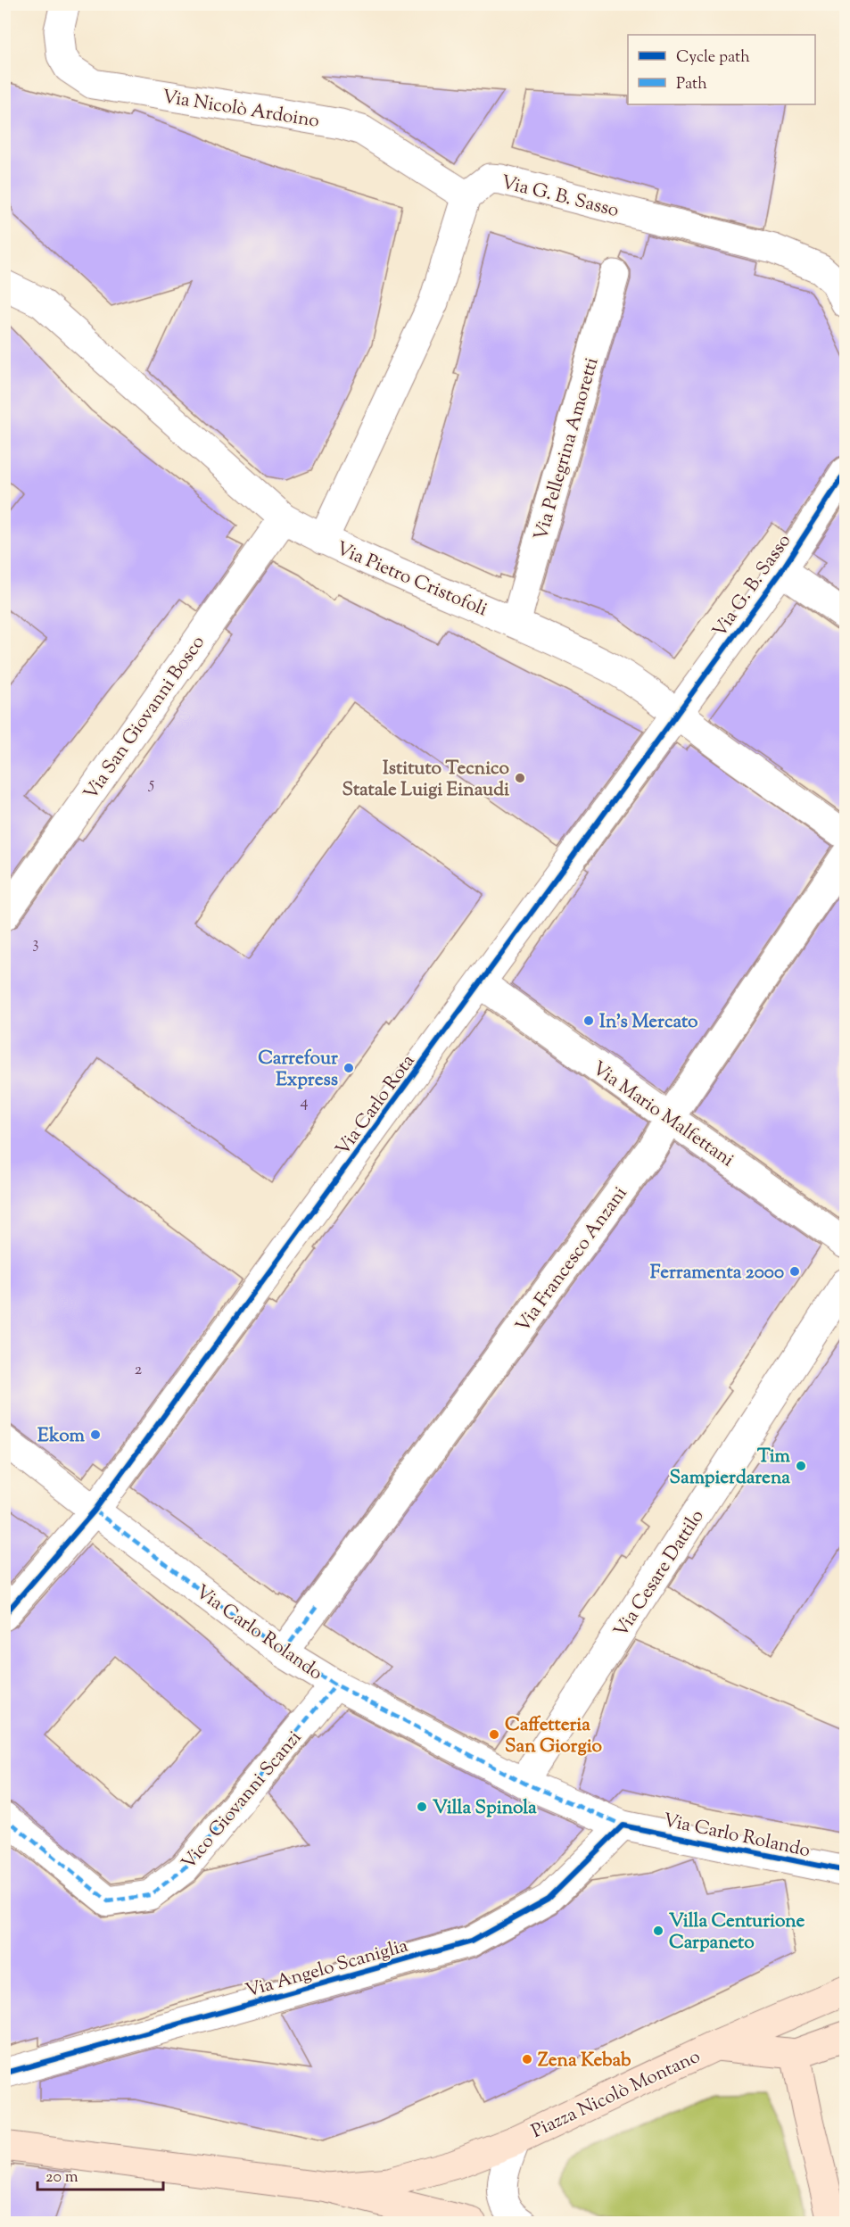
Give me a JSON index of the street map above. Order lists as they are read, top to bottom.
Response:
{
  "streets": {
    "main road": ["Piazza Nicolò Montano"],
    "street": [
      "Via Nicolò Ardoino",
      "Via G. B. Sasso",
      "Via Pellegrina Amoretti",
      "Via Pietro Cristofoli",
      "Via San Giovanni Bosco",
      "Via Carlo Rota",
      "Via Mario Malfettani",
      "Via Francesco Anzani",
      "Via Cesare Dattilo",
      "Via Carlo Rolando",
      "Vico Giovanni Scanzi",
      "Via Angelo Scaniglia"
    ]
  },
  "crossings": [
    ["Via Nicolò Ardoino", "Via G. B. Sasso"],
    ["Via G. B. Sasso", "Via Pietro Cristofoli"],
    ["Via G. B. Sasso", "Via Carlo Rota"],
    ["Via Pellegrina Amoretti", "Via Pietro Cristofoli"],
    ["Via Pietro Cristofoli", "Via San Giovanni Bosco"],
    ["Via Pietro Cristofoli", "Via Carlo Rota"],
    ["Via Carlo Rota", "Via Mario Malfettani"],
    ["Via Carlo Rota", "Via Carlo Rolando"],
    ["Via Mario Malfettani", "Via Francesco Anzani"],
    ["Via Francesco Anzani", "Via Carlo Rolando"],
    ["Via Cesare Dattilo", "Via Carlo Rolando"],
    ["Via Carlo Rolando", "Vico Giovanni Scanzi"],
    ["Via Carlo Rolando", "Via Angelo Scaniglia"]
  ],
  "places": [
    "Istituto Tecnico Statale Luigi Einaudi",
    "In's Mercato",
    "Carrefour Express",
    "Ferramenta 2000",
    "Ekom",
    "Tim Sampierdarena",
    "Caffetteria San Giorgio",
    "Villa Spinola",
    "Villa Centurione Carpaneto",
    "Zena Kebab"
  ],
  "house_numbers": [
    "5",
    "3",
    "4",
    "2"
  ],
  "legend": ["Cycle path", "Path"],
  "scale_bar": "20 m"
}
